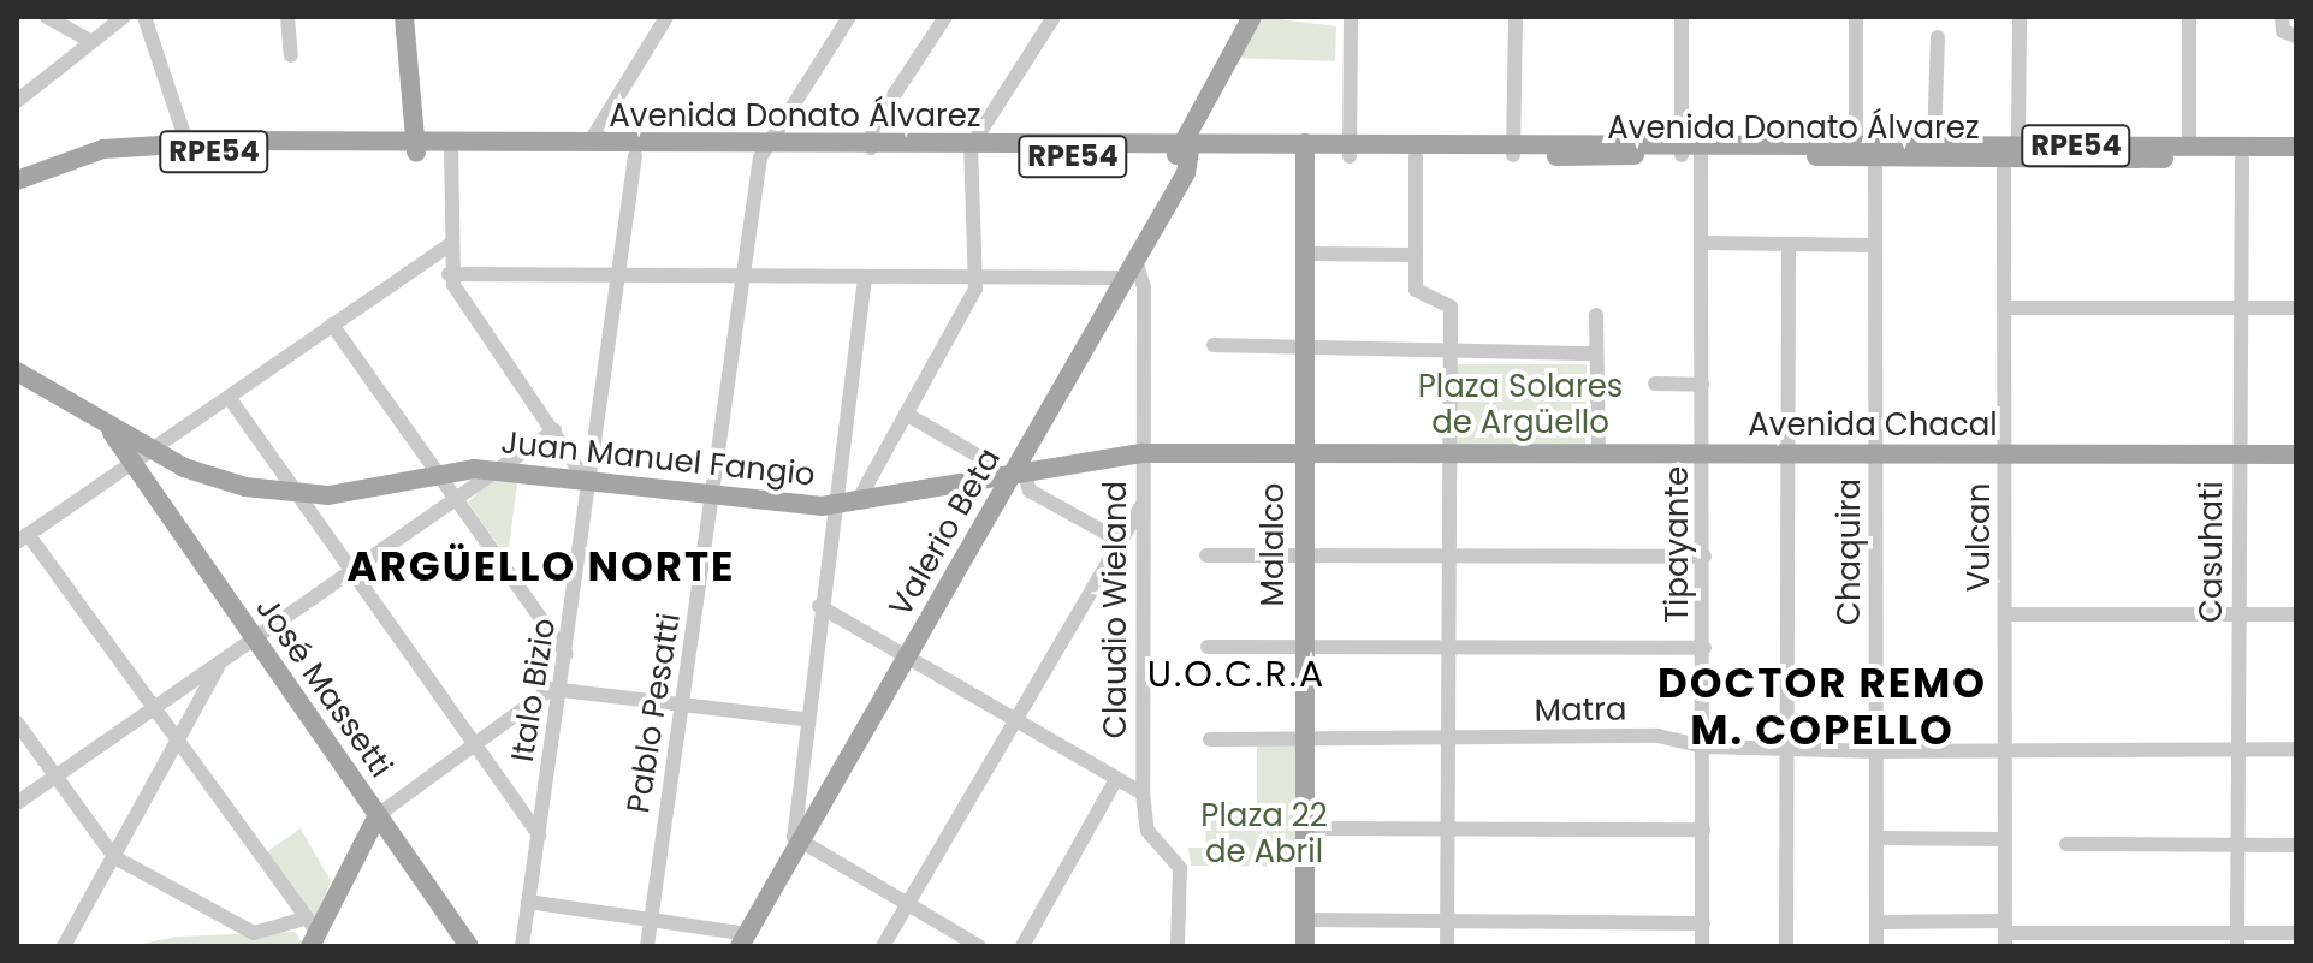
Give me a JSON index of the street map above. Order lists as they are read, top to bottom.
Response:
{
  "streets": {
    "main road": [
      "Avenida Donato Álvarez",
      "RPE54",
      "Avenida Chacal",
      "Juan Manuel Fangio",
      "Valerio Beta",
      "Malalco",
      "José Massetti"
    ],
    "street": [
      "Vulcan",
      "Tipayante",
      "Chaquira",
      "Casuhati",
      "Claudio Wieland",
      "Italo Bizio",
      "Matra",
      "Pablo Pesatti"
    ]
  },
  "crossings": [
    ["Avenida Donato Álvarez", "Valerio Beta"],
    ["Avenida Donato Álvarez", "Vulcan"],
    ["Avenida Donato Álvarez", "Malalco"],
    ["Avenida Donato Álvarez", "Tipayante"],
    ["Avenida Donato Álvarez", "Chaquira"],
    ["Avenida Donato Álvarez", "Casuhati"],
    ["Avenida Donato Álvarez", "Italo Bizio"],
    ["Avenida Donato Álvarez", "Pablo Pesatti"],
    ["Avenida Chacal", "Juan Manuel Fangio"],
    ["Avenida Chacal", "Vulcan"],
    ["Avenida Chacal", "Tipayante"],
    ["Avenida Chacal", "Chaquira"],
    ["Avenida Chacal", "Casuhati"],
    ["Juan Manuel Fangio", "Valerio Beta"],
    ["Juan Manuel Fangio", "Malalco"],
    ["Juan Manuel Fangio", "Claudio Wieland"],
    ["Juan Manuel Fangio", "José Massetti"],
    ["Juan Manuel Fangio", "Italo Bizio"],
    ["Juan Manuel Fangio", "Pablo Pesatti"],
    ["Valerio Beta", "Claudio Wieland"],
    ["Vulcan", "Matra"],
    ["Malalco", "Matra"],
    ["Tipayante", "Matra"],
    ["Chaquira", "Matra"],
    ["Casuhati", "Matra"]
  ],
  "districts": ["ARGÜELLO NORTE", "U.O.C.R.A", "DOCTOR REMO M. COPELLO"],
  "parks": ["Plaza Solares de Argüello", "Plaza 22 de Abril"]
}
